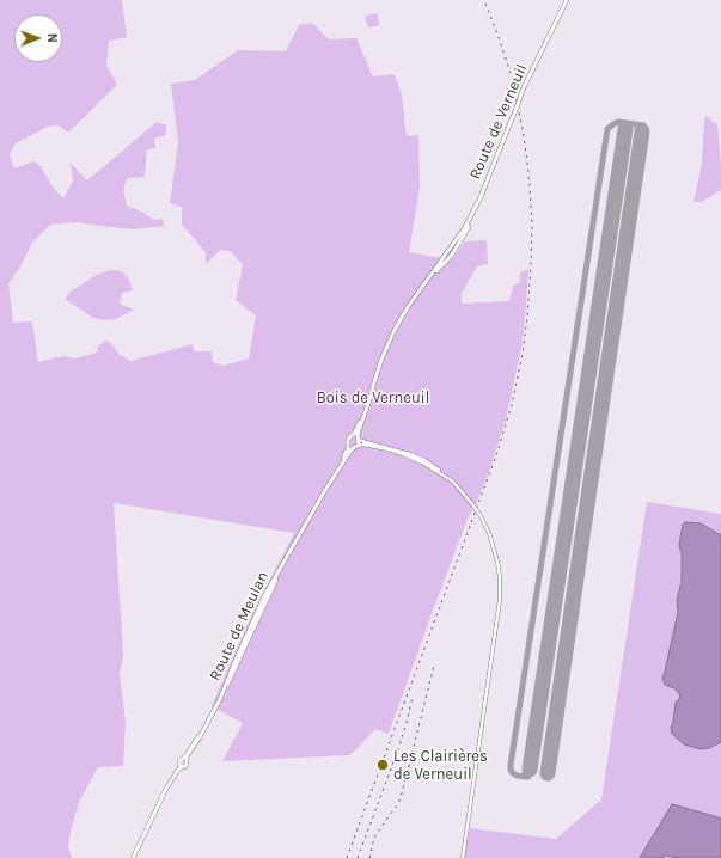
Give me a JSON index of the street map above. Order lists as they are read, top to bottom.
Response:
{
  "streets": {
    "main road": ["Route de Verneuil", "Route de Meulan"]
  },
  "crossings": [
    ["Route de Verneuil", "Route de Meulan"]
  ],
  "parks": ["Bois de Verneuil"],
  "places": ["Les Clairières de Verneuil"],
  "north": "right"
}
